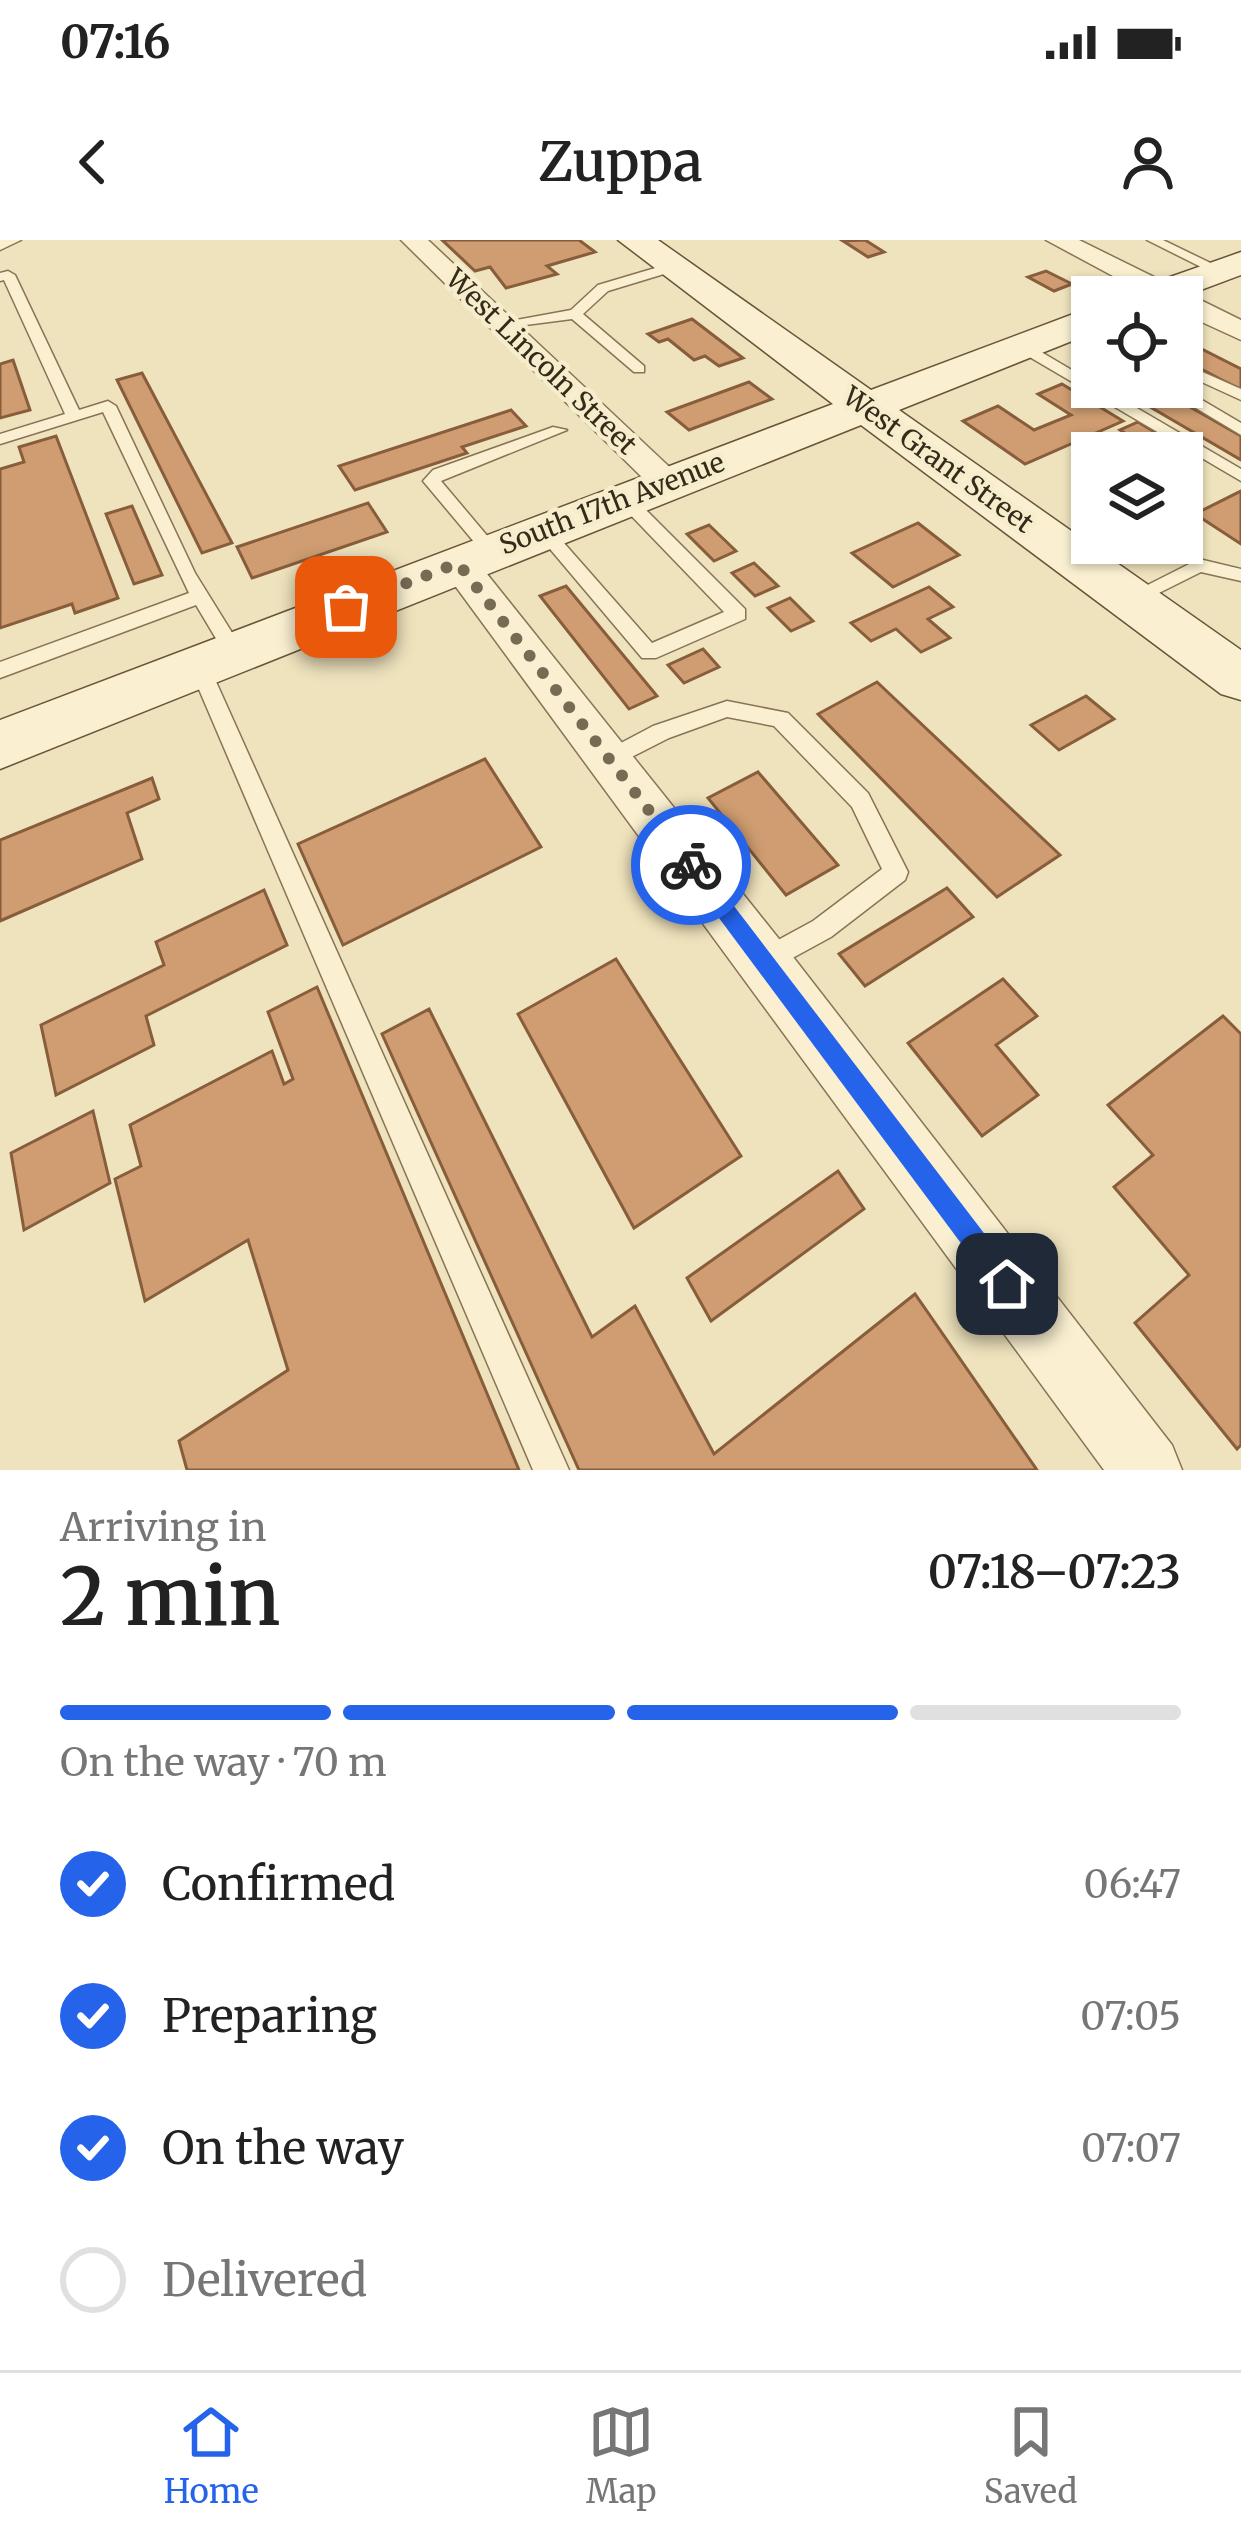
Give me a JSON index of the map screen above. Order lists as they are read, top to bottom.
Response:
{
  "streets": {
    "main road": ["West Grant Street", "South 17th Avenue"],
    "street": ["West Lincoln Street"]
  },
  "crossings": [
    ["West Lincoln Street", "South 17th Avenue"],
    ["West Grant Street", "South 17th Avenue"]
  ],
  "page": {
    "status": "07:16",
    "header": "Zuppa",
    "heading": ["2 min", "Arriving in", "07:18–07:23"],
    "bar": "On the way · 70 m",
    "list": [
      ["Confirmed", "06:47"],
      ["Preparing", "07:05"],
      ["On the way", "07:07"],
      "Delivered"
    ],
    "tabs": ["Home", "Map", "Saved"]
  }
}
